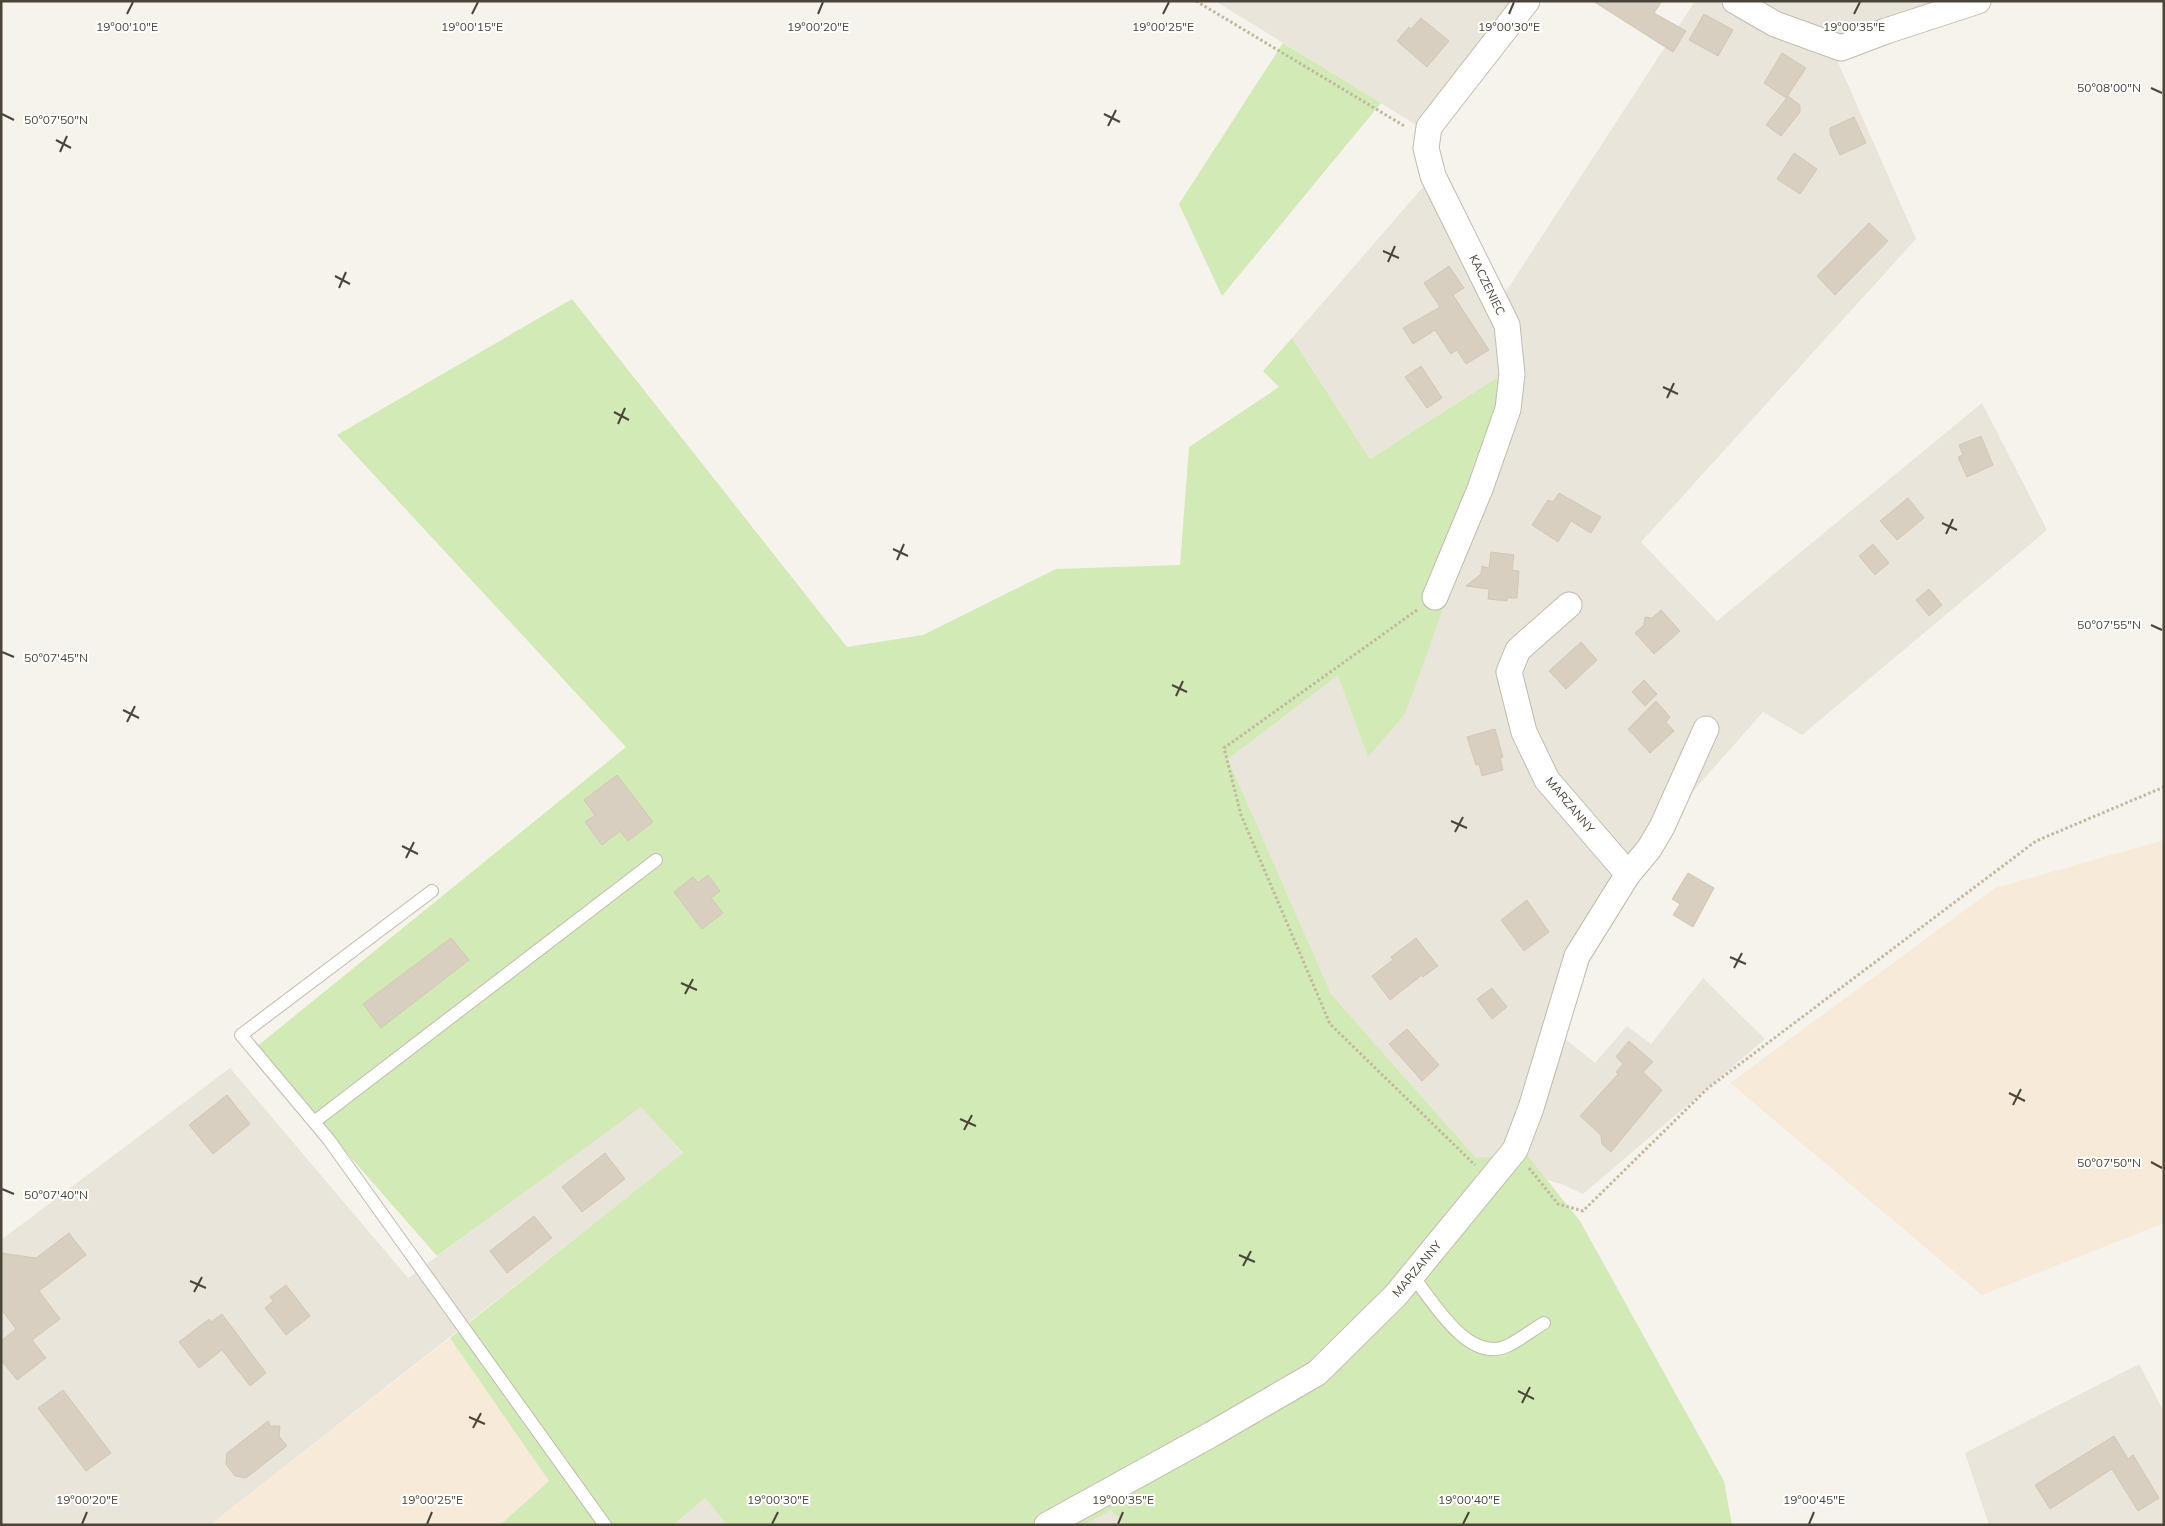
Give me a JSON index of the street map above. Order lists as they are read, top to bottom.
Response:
{
  "streets": {
    "street": ["KACZENIEC", "MARZANNY"]
  },
  "coordinates": [
    "19°00'10\"E",
    "19°00'15\"E",
    "19°00'20\"E",
    "19°00'25\"E",
    "19°00'30\"E",
    "19°00'35\"E",
    "50°08'00\"N",
    "50°07'50\"N",
    "50°07'55\"N",
    "50°07'45\"N",
    "50°07'40\"N",
    "19°00'40\"E",
    "19°00'45\"E"
  ]
}
